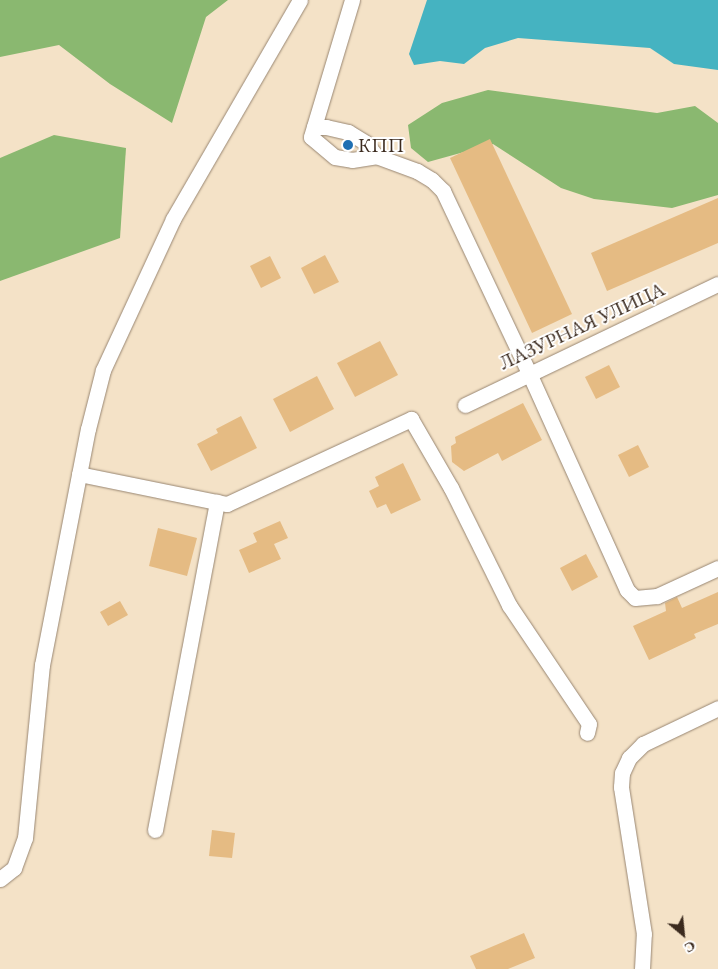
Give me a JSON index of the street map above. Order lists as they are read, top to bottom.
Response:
{
  "streets": {
    "street": ["ЛАЗУРНАЯ УЛИЦА"]
  },
  "places": ["КПП"],
  "north": "bottom right"
}
